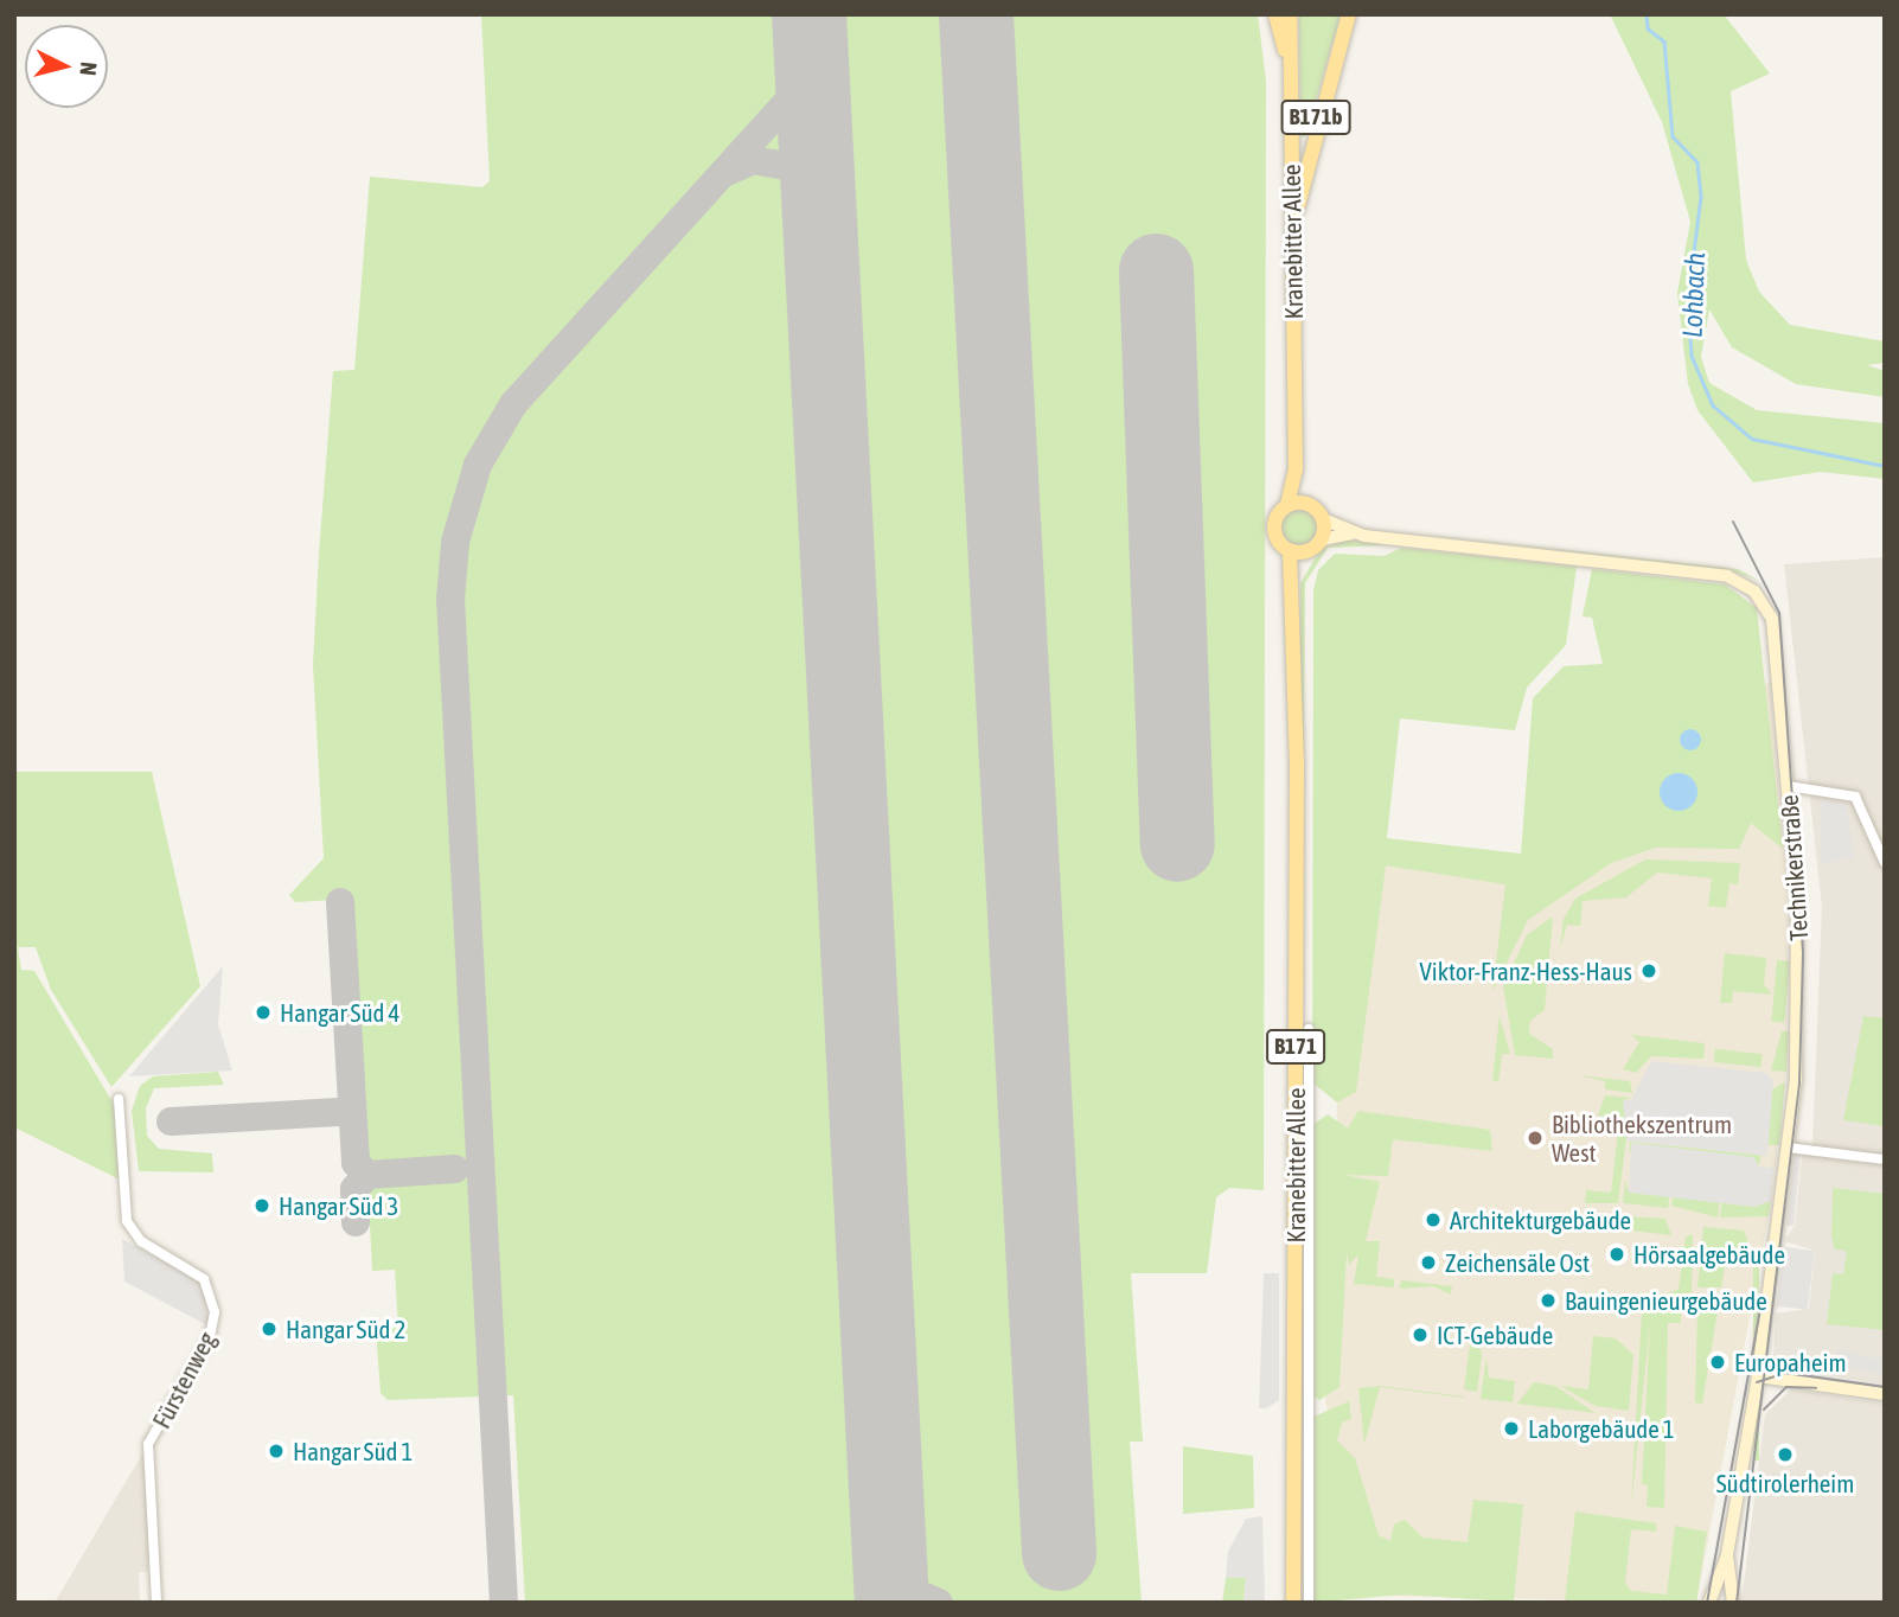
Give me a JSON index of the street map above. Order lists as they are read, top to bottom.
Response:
{
  "streets": {
    "main road": ["B171b", "Kranebitter Allee", "B171"],
    "street": ["Technikerstraße", "Fürstenweg"]
  },
  "crossings": [
    ["B171b", "Kranebitter Allee"],
    ["Kranebitter Allee", "Technikerstraße"],
    ["Kranebitter Allee", "B171"],
    ["Technikerstraße", "B171"]
  ],
  "water": ["Lohbach"],
  "places": [
    "Viktor-Franz-Hess-Haus",
    "Hangar Süd 4",
    "Bibliothekszentrum West",
    "Hangar Süd 3",
    "Architekturgebäude",
    "Hörsaalgebäude",
    "Zeichensäle Ost",
    "Bauingenieurgebäude",
    "Hangar Süd 2",
    "ICT-Gebäude",
    "Europaheim",
    "Laborgebäude 1",
    "Hangar Süd 1",
    "Südtirolerheim"
  ],
  "north": "right"
}
